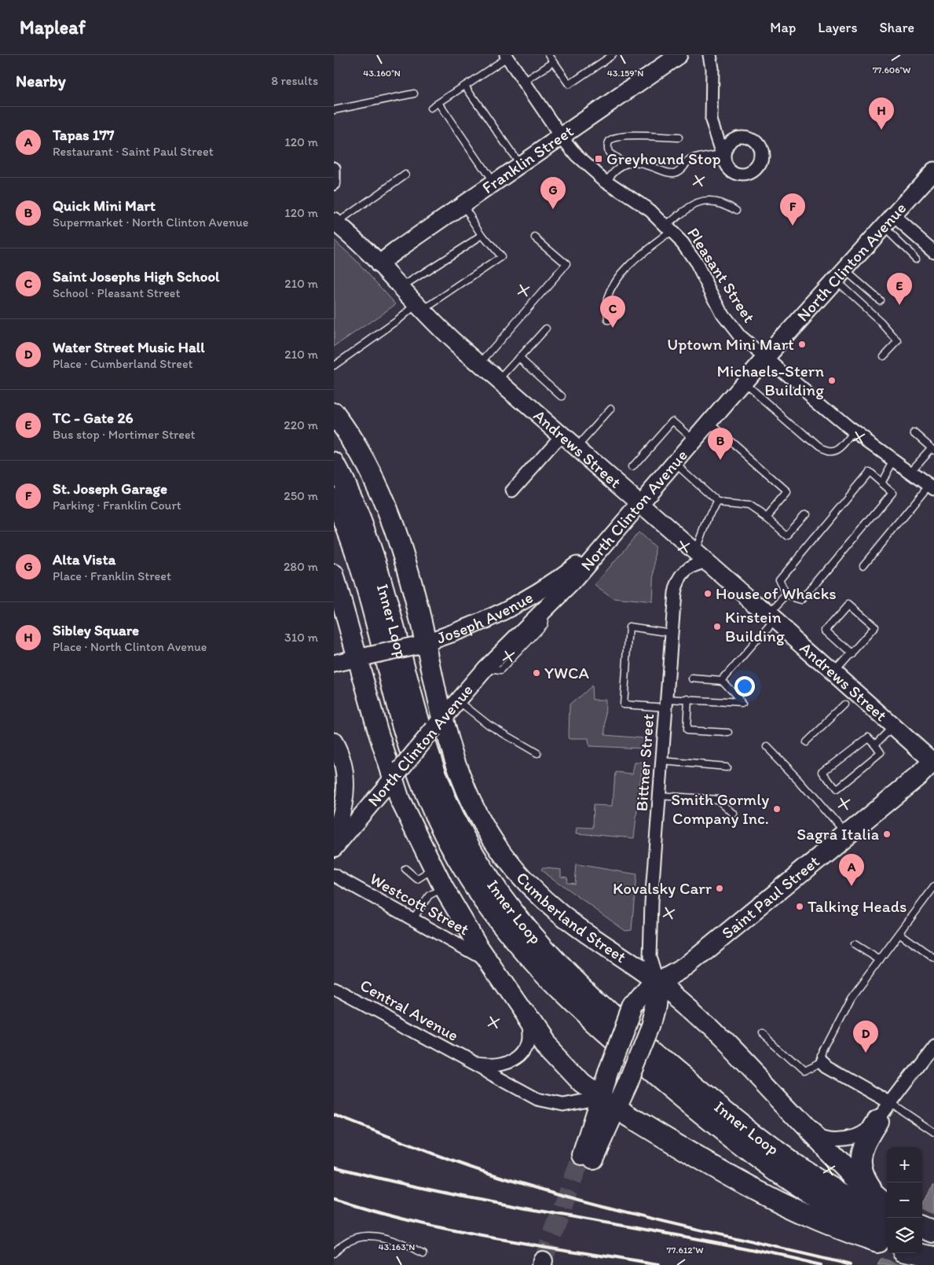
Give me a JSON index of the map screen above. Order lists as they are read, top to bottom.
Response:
{
  "streets": {
    "highway": ["Inner Loop"],
    "main road": [
      "Franklin Street",
      "North Clinton Avenue",
      "Andrews Street",
      "Joseph Avenue",
      "Saint Paul Street",
      "Cumberland Street"
    ],
    "street": [
      "Pleasant Street",
      "Bittner Street",
      "Westcott Street",
      "Central Avenue"
    ]
  },
  "crossings": [
    ["Franklin Street", "Pleasant Street"],
    ["Franklin Street", "Andrews Street"],
    ["North Clinton Avenue", "Pleasant Street"],
    ["North Clinton Avenue", "Andrews Street"],
    ["North Clinton Avenue", "Joseph Avenue"],
    ["North Clinton Avenue", "Cumberland Street"],
    ["Andrews Street", "Bittner Street"],
    ["Andrews Street", "Saint Paul Street"],
    ["Joseph Avenue", "Cumberland Street"],
    ["Bittner Street", "Saint Paul Street"],
    ["Bittner Street", "Cumberland Street"],
    ["Saint Paul Street", "Cumberland Street"],
    ["Saint Paul Street", "Central Avenue"]
  ],
  "places": {
    "transit": ["Greyhound Stop"],
    "other": [
      "Uptown Mini Mart",
      "Michaels-Stern Building",
      "House of Whacks",
      "Kirstein Building",
      "YWCA",
      "Smith Gormly Company Inc.",
      "Sagra Italia",
      "Kovalsky Carr",
      "Talking Heads"
    ]
  },
  "page": {
    "header": "Mapleaf",
    "nav": ["Map", "Layers", "Share"],
    "heading": ["Nearby", "8 results"],
    "pins": [
      "H",
      "G",
      "F",
      "E",
      "C",
      "B",
      "A",
      "D"
    ],
    "list": [
      {
        "mark": "A",
        "name": "Tapas 177",
        "note": "Restaurant · Saint Paul Street",
        "value": "120 m"
      },
      {
        "mark": "B",
        "name": "Quick Mini Mart",
        "note": "Supermarket · North Clinton Avenue",
        "value": "120 m"
      },
      {
        "mark": "C",
        "name": "Saint Josephs High School",
        "note": "School · Pleasant Street",
        "value": "210 m"
      },
      {
        "mark": "D",
        "name": "Water Street Music Hall",
        "note": "Place · Cumberland Street",
        "value": "210 m"
      },
      {
        "mark": "E",
        "name": "TC - Gate 26",
        "note": "Bus stop · Mortimer Street",
        "value": "220 m"
      },
      {
        "mark": "F",
        "name": "St. Joseph Garage",
        "note": "Parking · Franklin Court",
        "value": "250 m"
      },
      {
        "mark": "G",
        "name": "Alta Vista",
        "note": "Place · Franklin Street",
        "value": "280 m"
      },
      {
        "mark": "H",
        "name": "Sibley Square",
        "note": "Place · North Clinton Avenue",
        "value": "310 m"
      }
    ],
    "map_buttons": ["+", "−"]
  },
  "coordinates": [
    "77.606°W",
    "43.160°N",
    "43.159°N",
    "43.163°N",
    "77.612°W"
  ]
}
